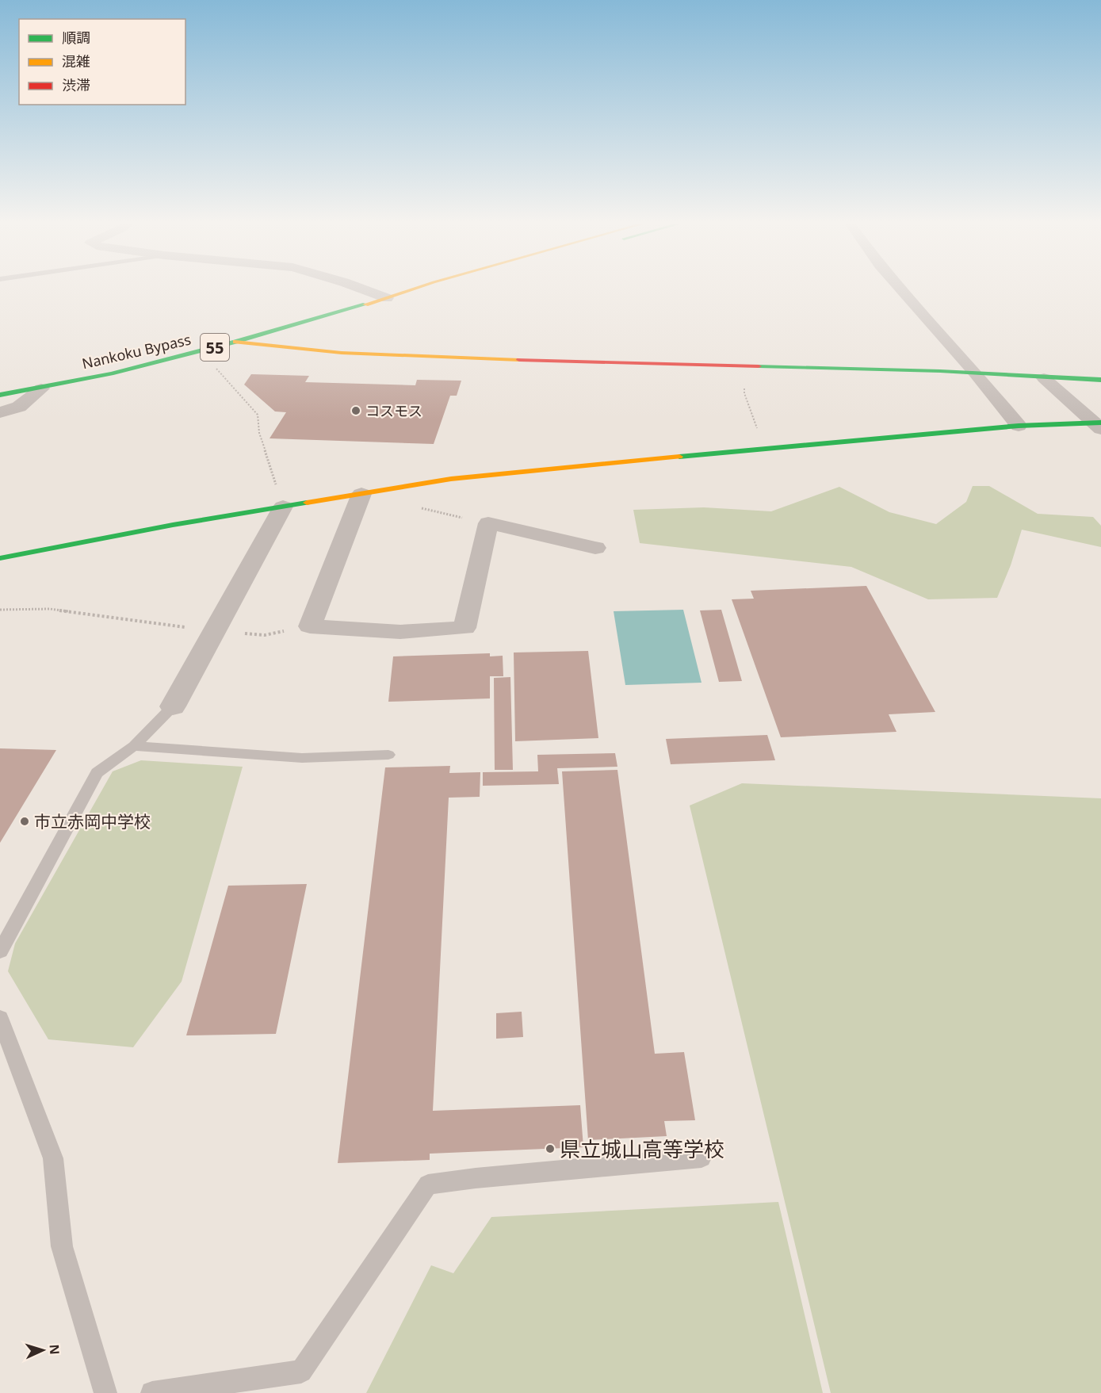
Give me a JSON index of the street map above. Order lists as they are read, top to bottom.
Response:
{
  "streets": {
    "main road": ["55", "Nankoku Bypass"]
  },
  "places": ["コスモス", "市立赤岡中学校", "県立城山高等学校"],
  "legend": ["順調", "混雑", "渋滞"],
  "north": "right"
}
